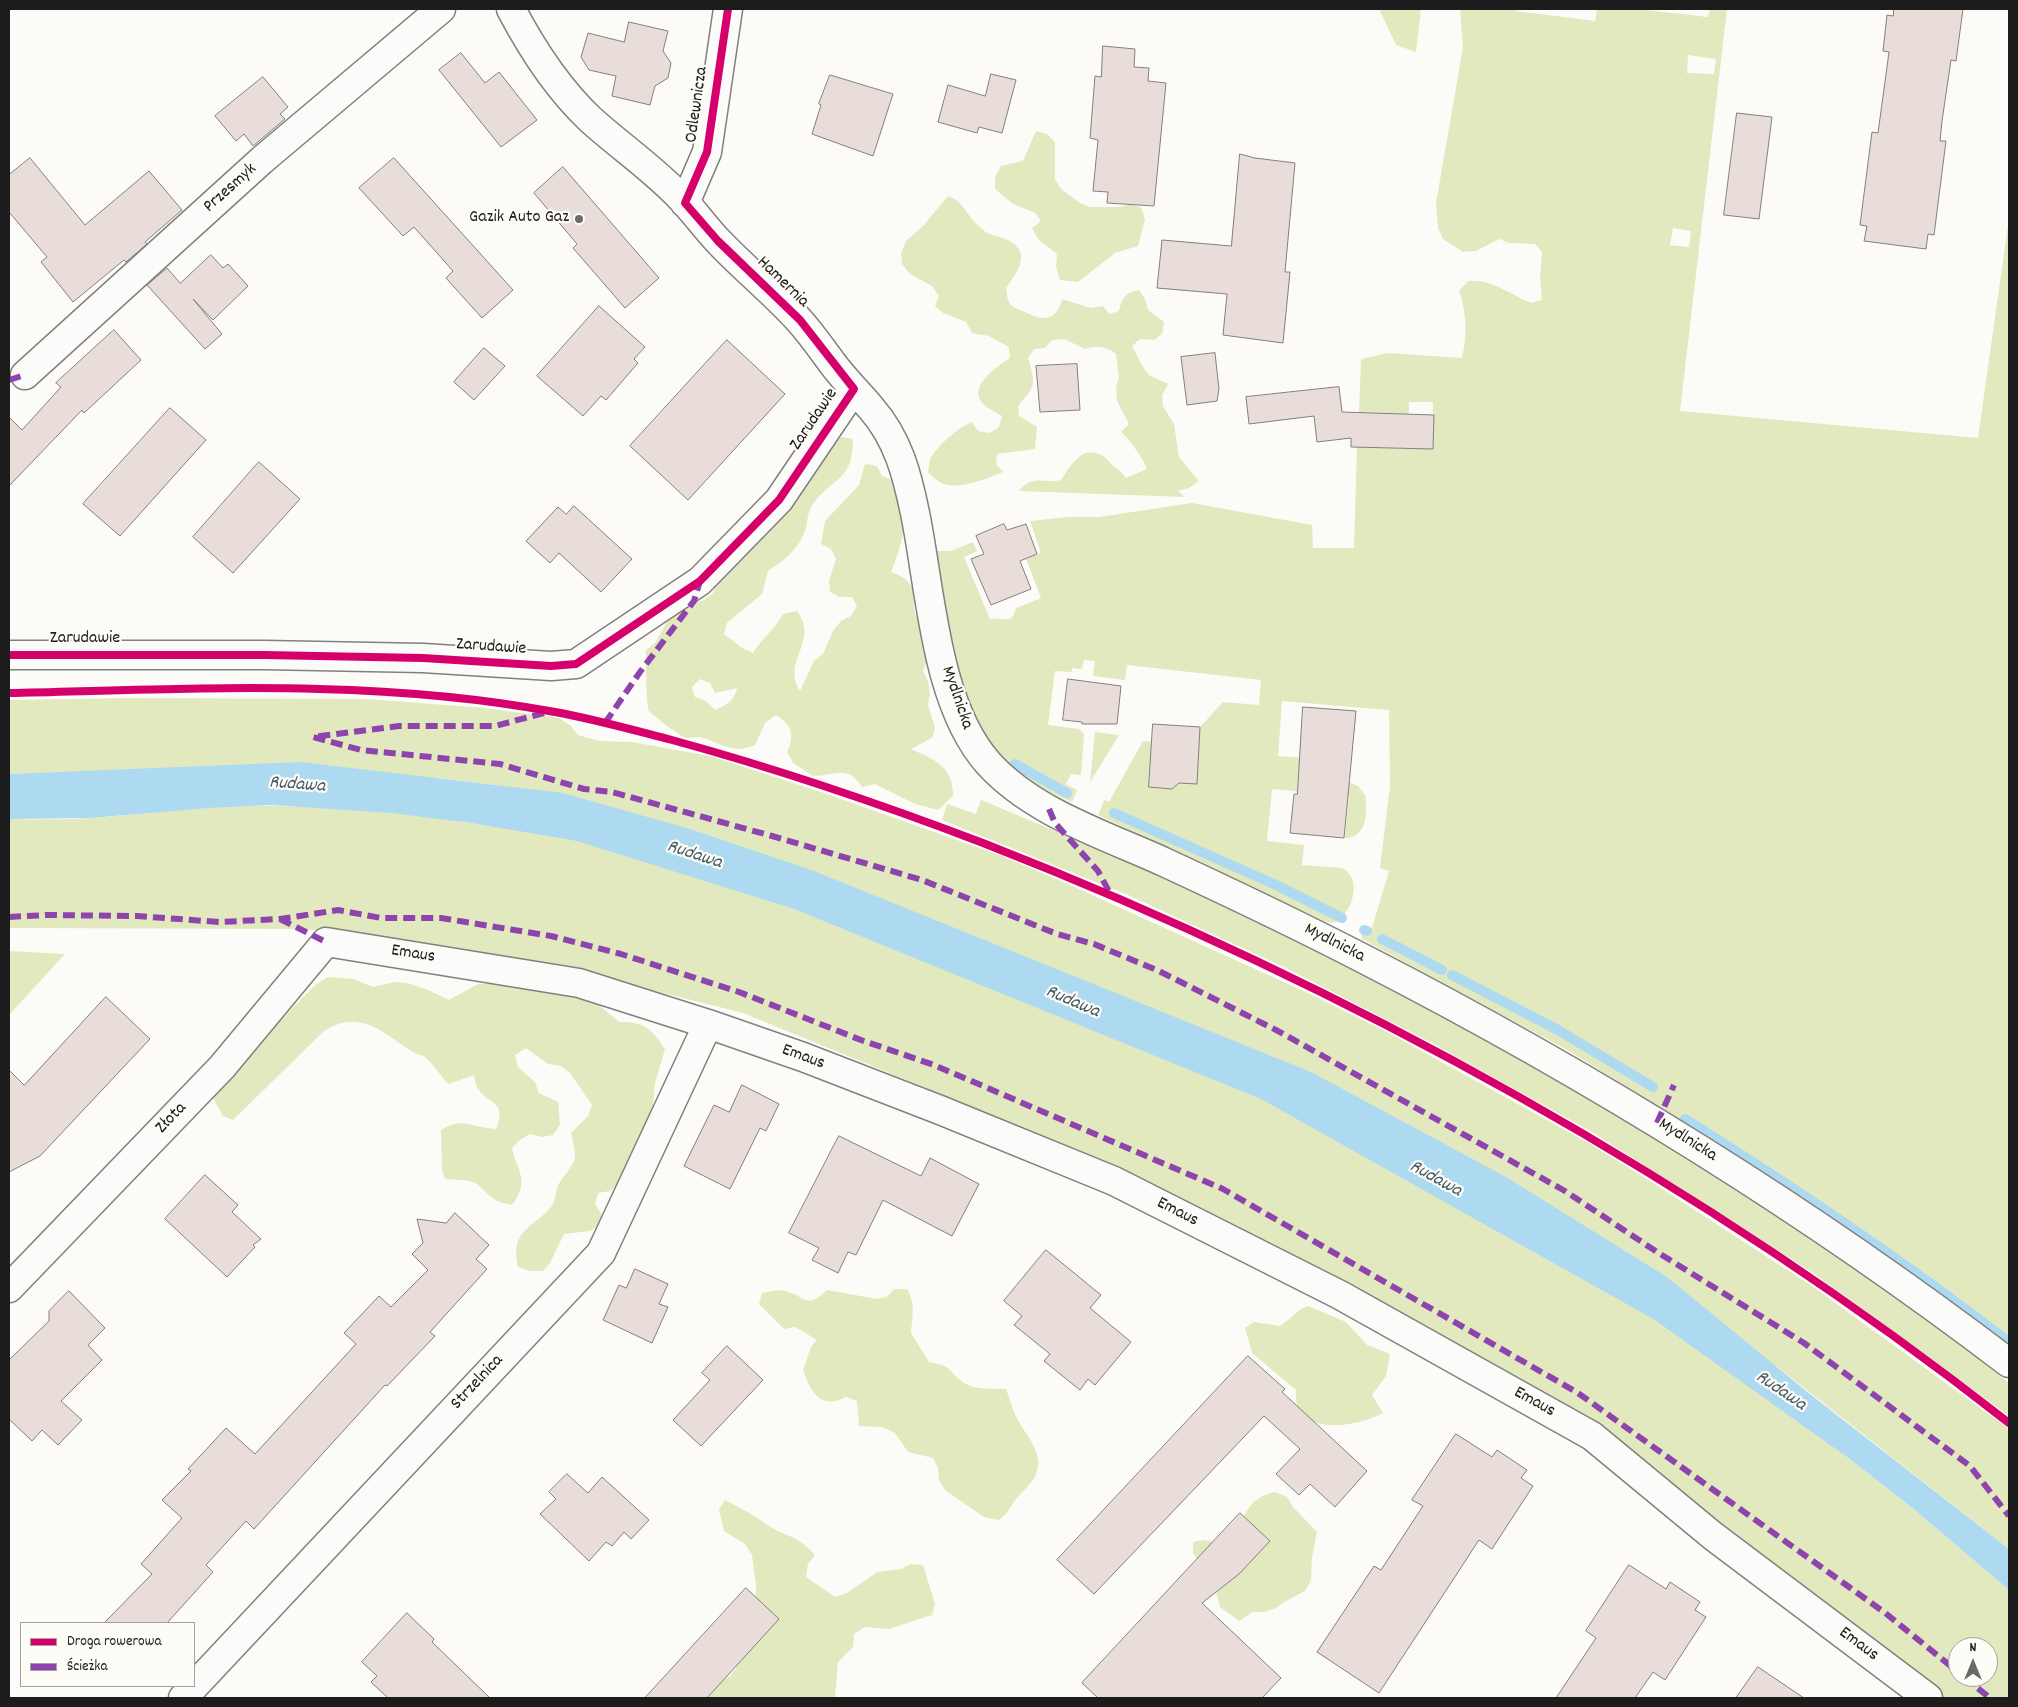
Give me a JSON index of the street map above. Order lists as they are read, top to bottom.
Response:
{
  "streets": {
    "street": [
      "Odlewnicza",
      "Przesmyk",
      "Hamernia",
      "Zarudawie",
      "Mydlnicka",
      "Emaus",
      "Złota",
      "Strzelnica"
    ]
  },
  "crossings": [
    ["Odlewnicza", "Hamernia"],
    ["Hamernia", "Zarudawie"],
    ["Hamernia", "Mydlnicka"],
    ["Zarudawie", "Mydlnicka"],
    ["Emaus", "Złota"],
    ["Emaus", "Strzelnica"]
  ],
  "water": ["Rudawa"],
  "places": ["Gazik Auto Gaz"],
  "legend": ["Droga rowerowa", "Ścieżka"],
  "north": "top"
}
